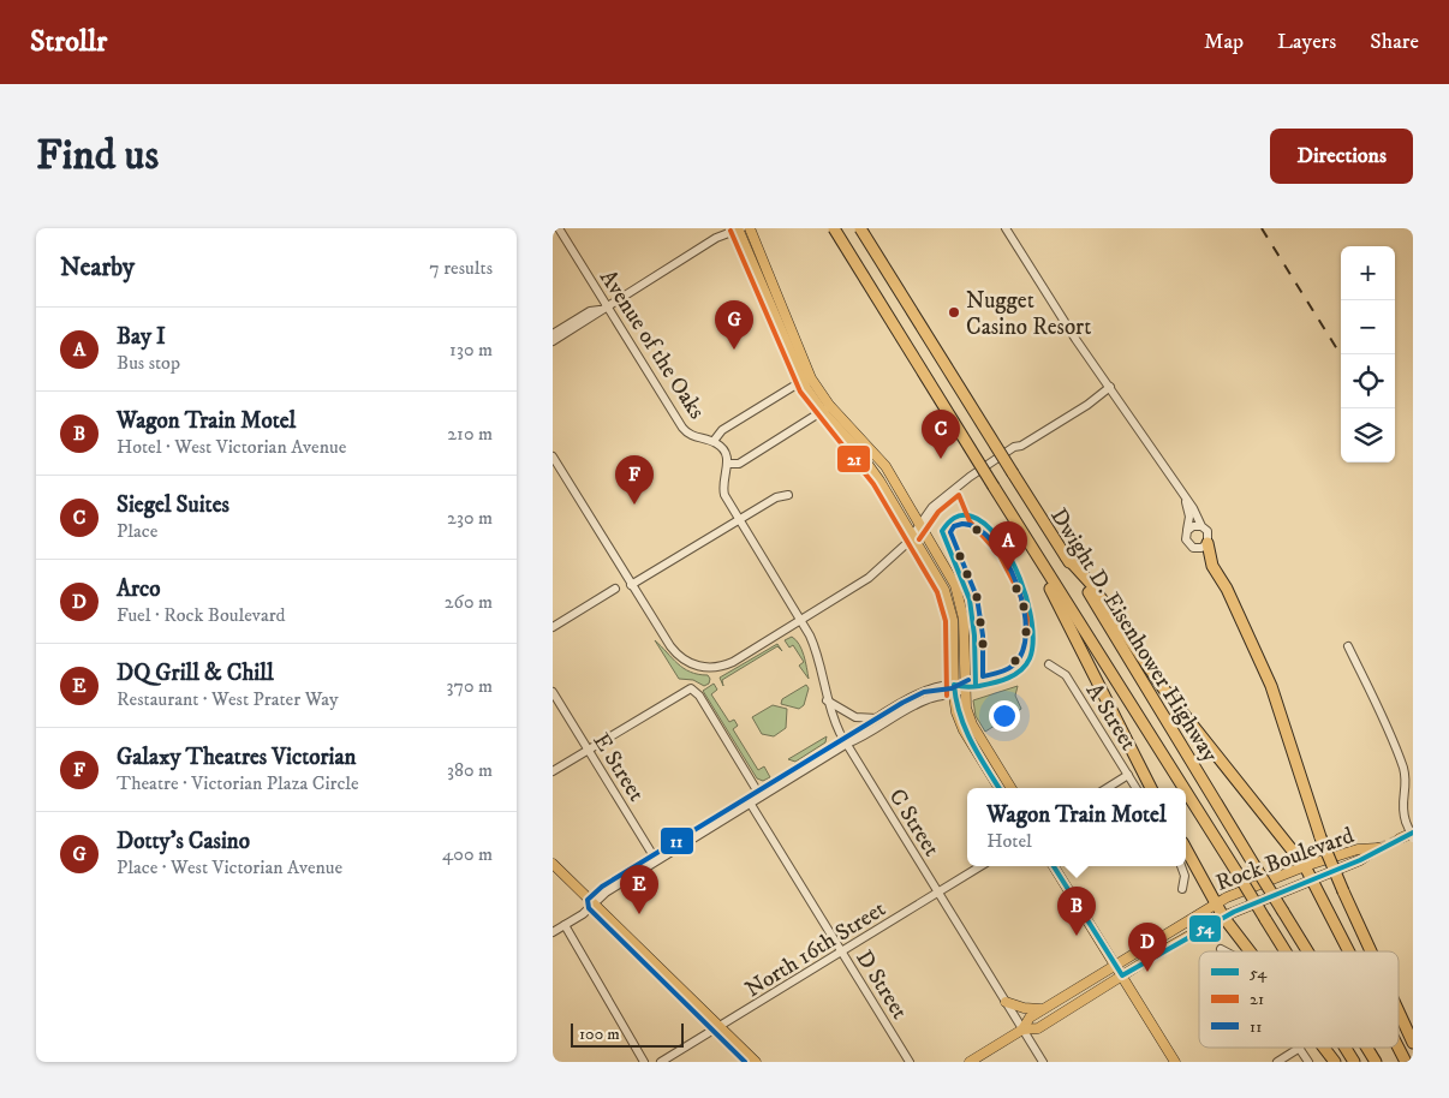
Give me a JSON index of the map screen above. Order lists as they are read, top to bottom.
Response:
{
  "streets": {
    "highway": ["Dwight D. Eisenhower Highway"],
    "main road": ["Rock Boulevard"],
    "street": [
      "Avenue of the Oaks",
      "A Street",
      "E Street",
      "C Street",
      "North 16th Street",
      "D Street"
    ]
  },
  "crossings": [
    ["C Street", "Rock Boulevard"],
    ["C Street", "North 16th Street"],
    ["North 16th Street", "D Street"]
  ],
  "places": ["Nugget Casino Resort"],
  "lines": ["transit line 21", "transit line 54", "transit line 11"],
  "legend": ["54", "21", "11"],
  "scale_bar": "100 m",
  "page": {
    "header": "Strollr",
    "nav": ["Map", "Layers", "Share"],
    "buttons": "Directions",
    "title": "Find us",
    "heading": ["Nearby", "7 results"],
    "map_buttons": ["+", "−"],
    "pins": [
      "G",
      "C",
      "F",
      "A",
      "E",
      "B",
      "D"
    ],
    "list": [
      {
        "mark": "A",
        "name": "Bay I",
        "note": "Bus stop",
        "value": "130 m"
      },
      {
        "mark": "B",
        "name": "Wagon Train Motel",
        "note": "Hotel · West Victorian Avenue",
        "value": "210 m"
      },
      {
        "mark": "C",
        "name": "Siegel Suites",
        "note": "Place",
        "value": "230 m"
      },
      {
        "mark": "D",
        "name": "Arco",
        "note": "Fuel · Rock Boulevard",
        "value": "260 m"
      },
      {
        "mark": "E",
        "name": "DQ Grill & Chill",
        "note": "Restaurant · West Prater Way",
        "value": "370 m"
      },
      {
        "mark": "F",
        "name": "Galaxy Theatres Victorian",
        "note": "Theatre · Victorian Plaza Circle",
        "value": "380 m"
      },
      {
        "mark": "G",
        "name": "Dotty's Casino",
        "note": "Place · West Victorian Avenue",
        "value": "400 m"
      }
    ],
    "popup": ["Wagon Train Motel", "Hotel"],
    "scale": "100 m"
  }
}
